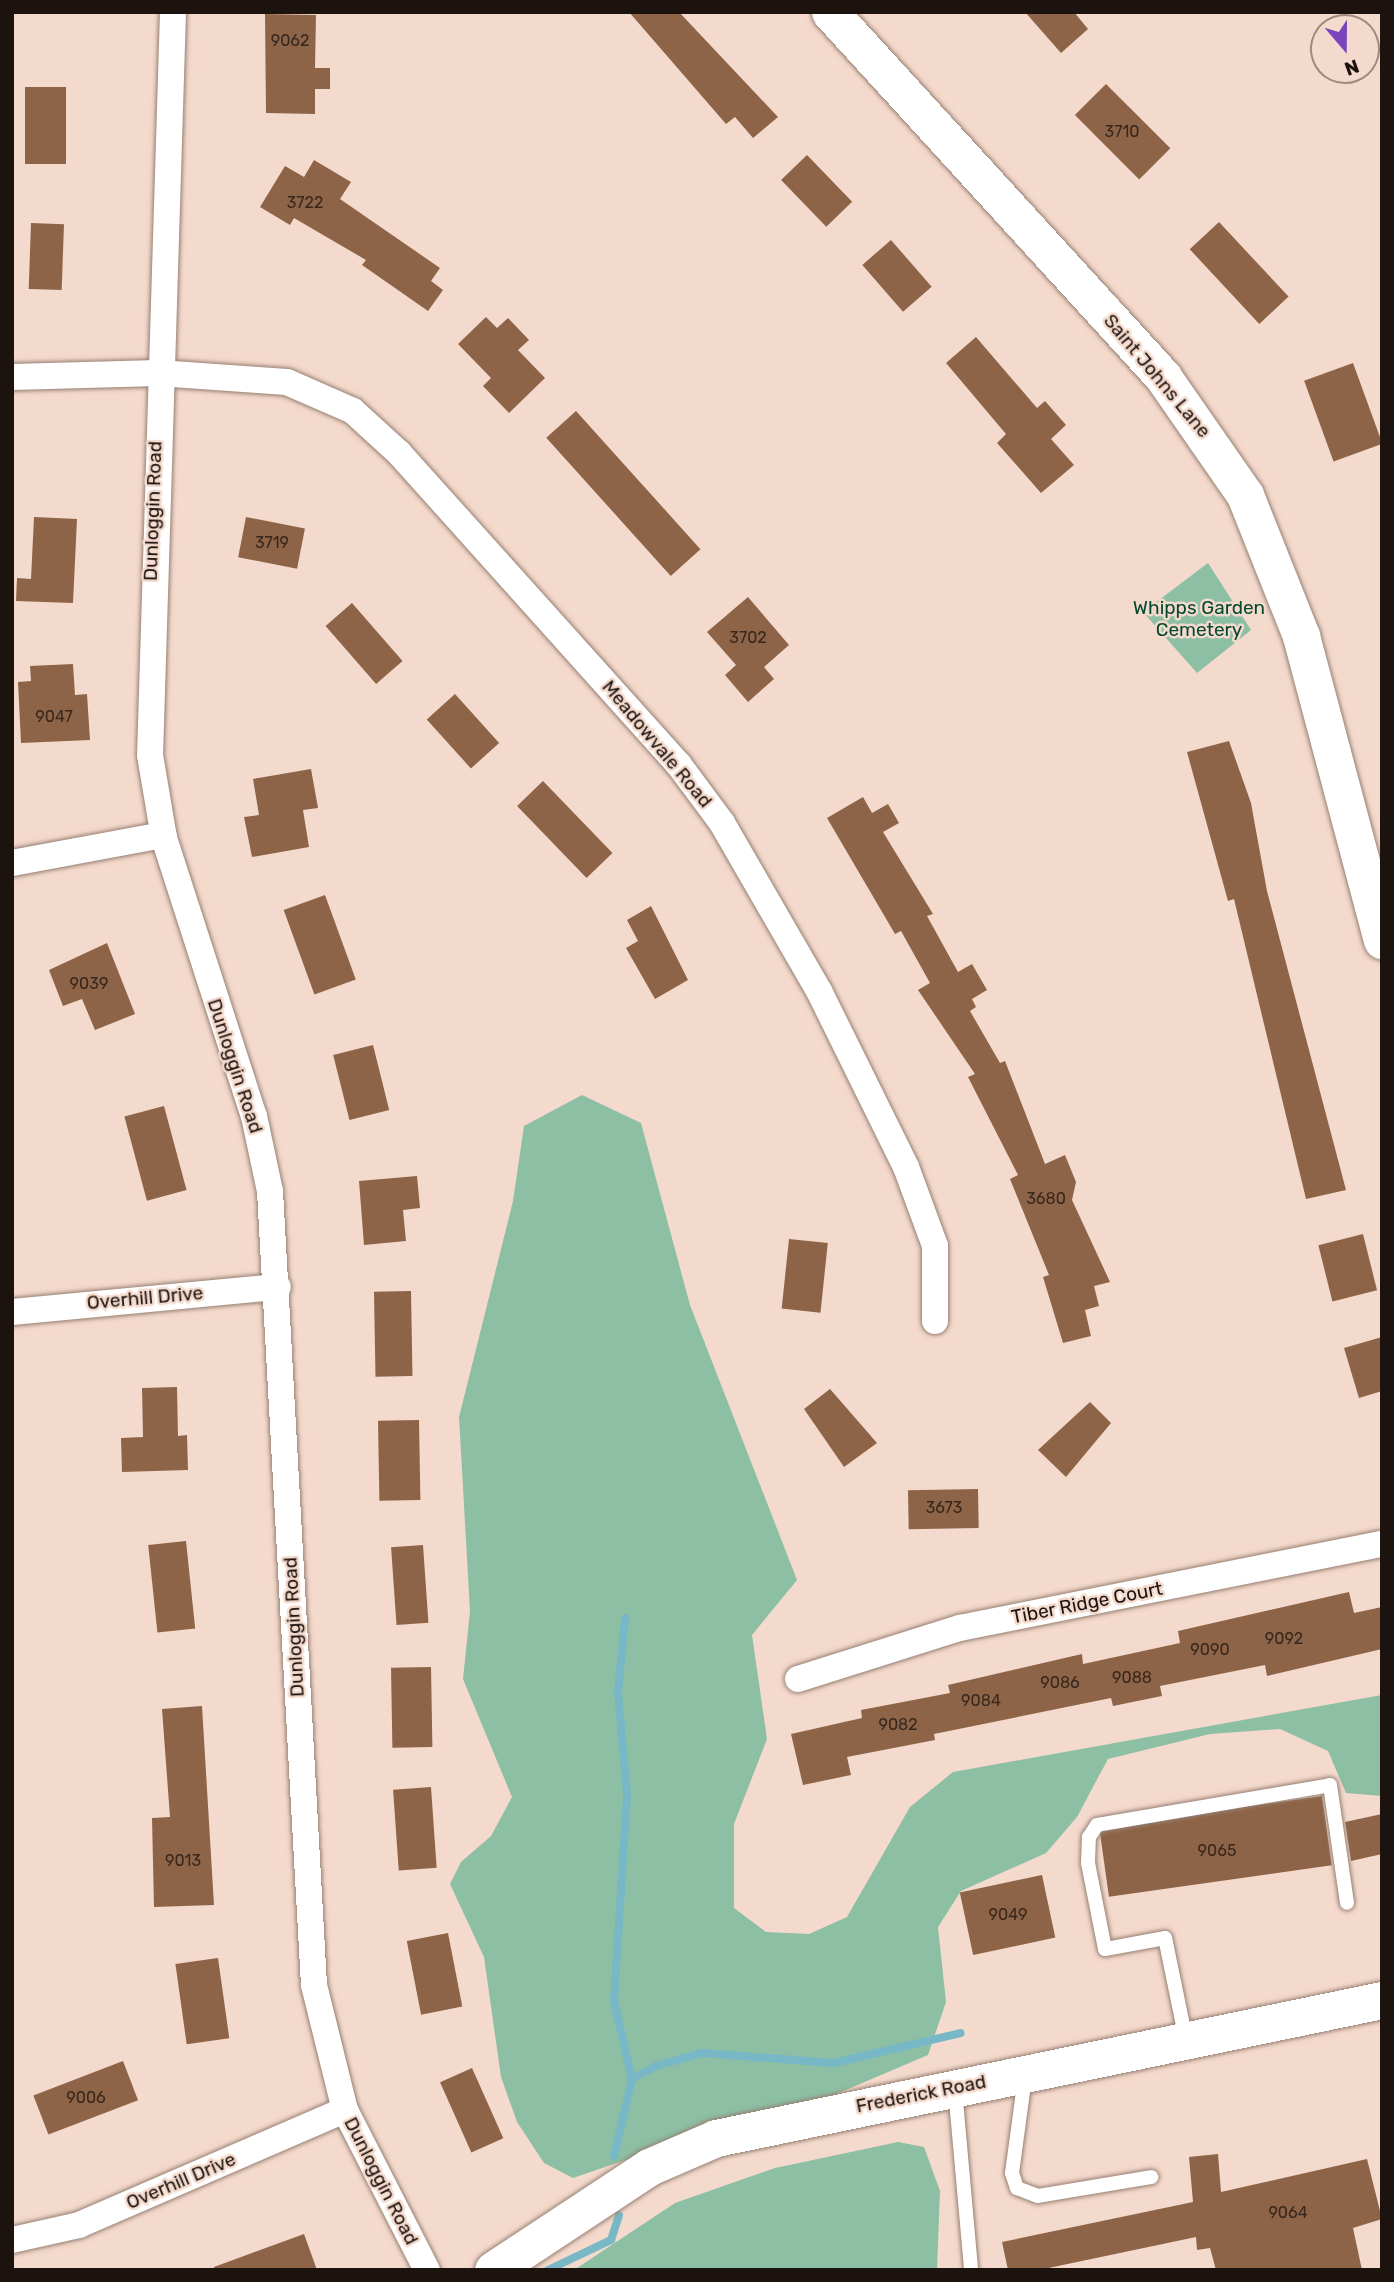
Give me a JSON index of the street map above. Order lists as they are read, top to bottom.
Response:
{
  "streets": {
    "street": [
      "Saint Johns Lane",
      "Dunloggin Road",
      "Meadowvale Road",
      "Overhill Drive",
      "Tiber Ridge Court",
      "Frederick Road"
    ]
  },
  "crossings": [
    ["Dunloggin Road", "Meadowvale Road"],
    ["Dunloggin Road", "Overhill Drive"]
  ],
  "parks": ["Whipps Garden Cemetery"],
  "house_numbers": [
    "9062",
    "3710",
    "3722",
    "3719",
    "3702",
    "9047",
    "9039",
    "3680",
    "3673",
    "9092",
    "9090",
    "9088",
    "9086",
    "9084",
    "9082",
    "9065",
    "9013",
    "9049",
    "9006",
    "9064"
  ],
  "north": "bottom"
}
